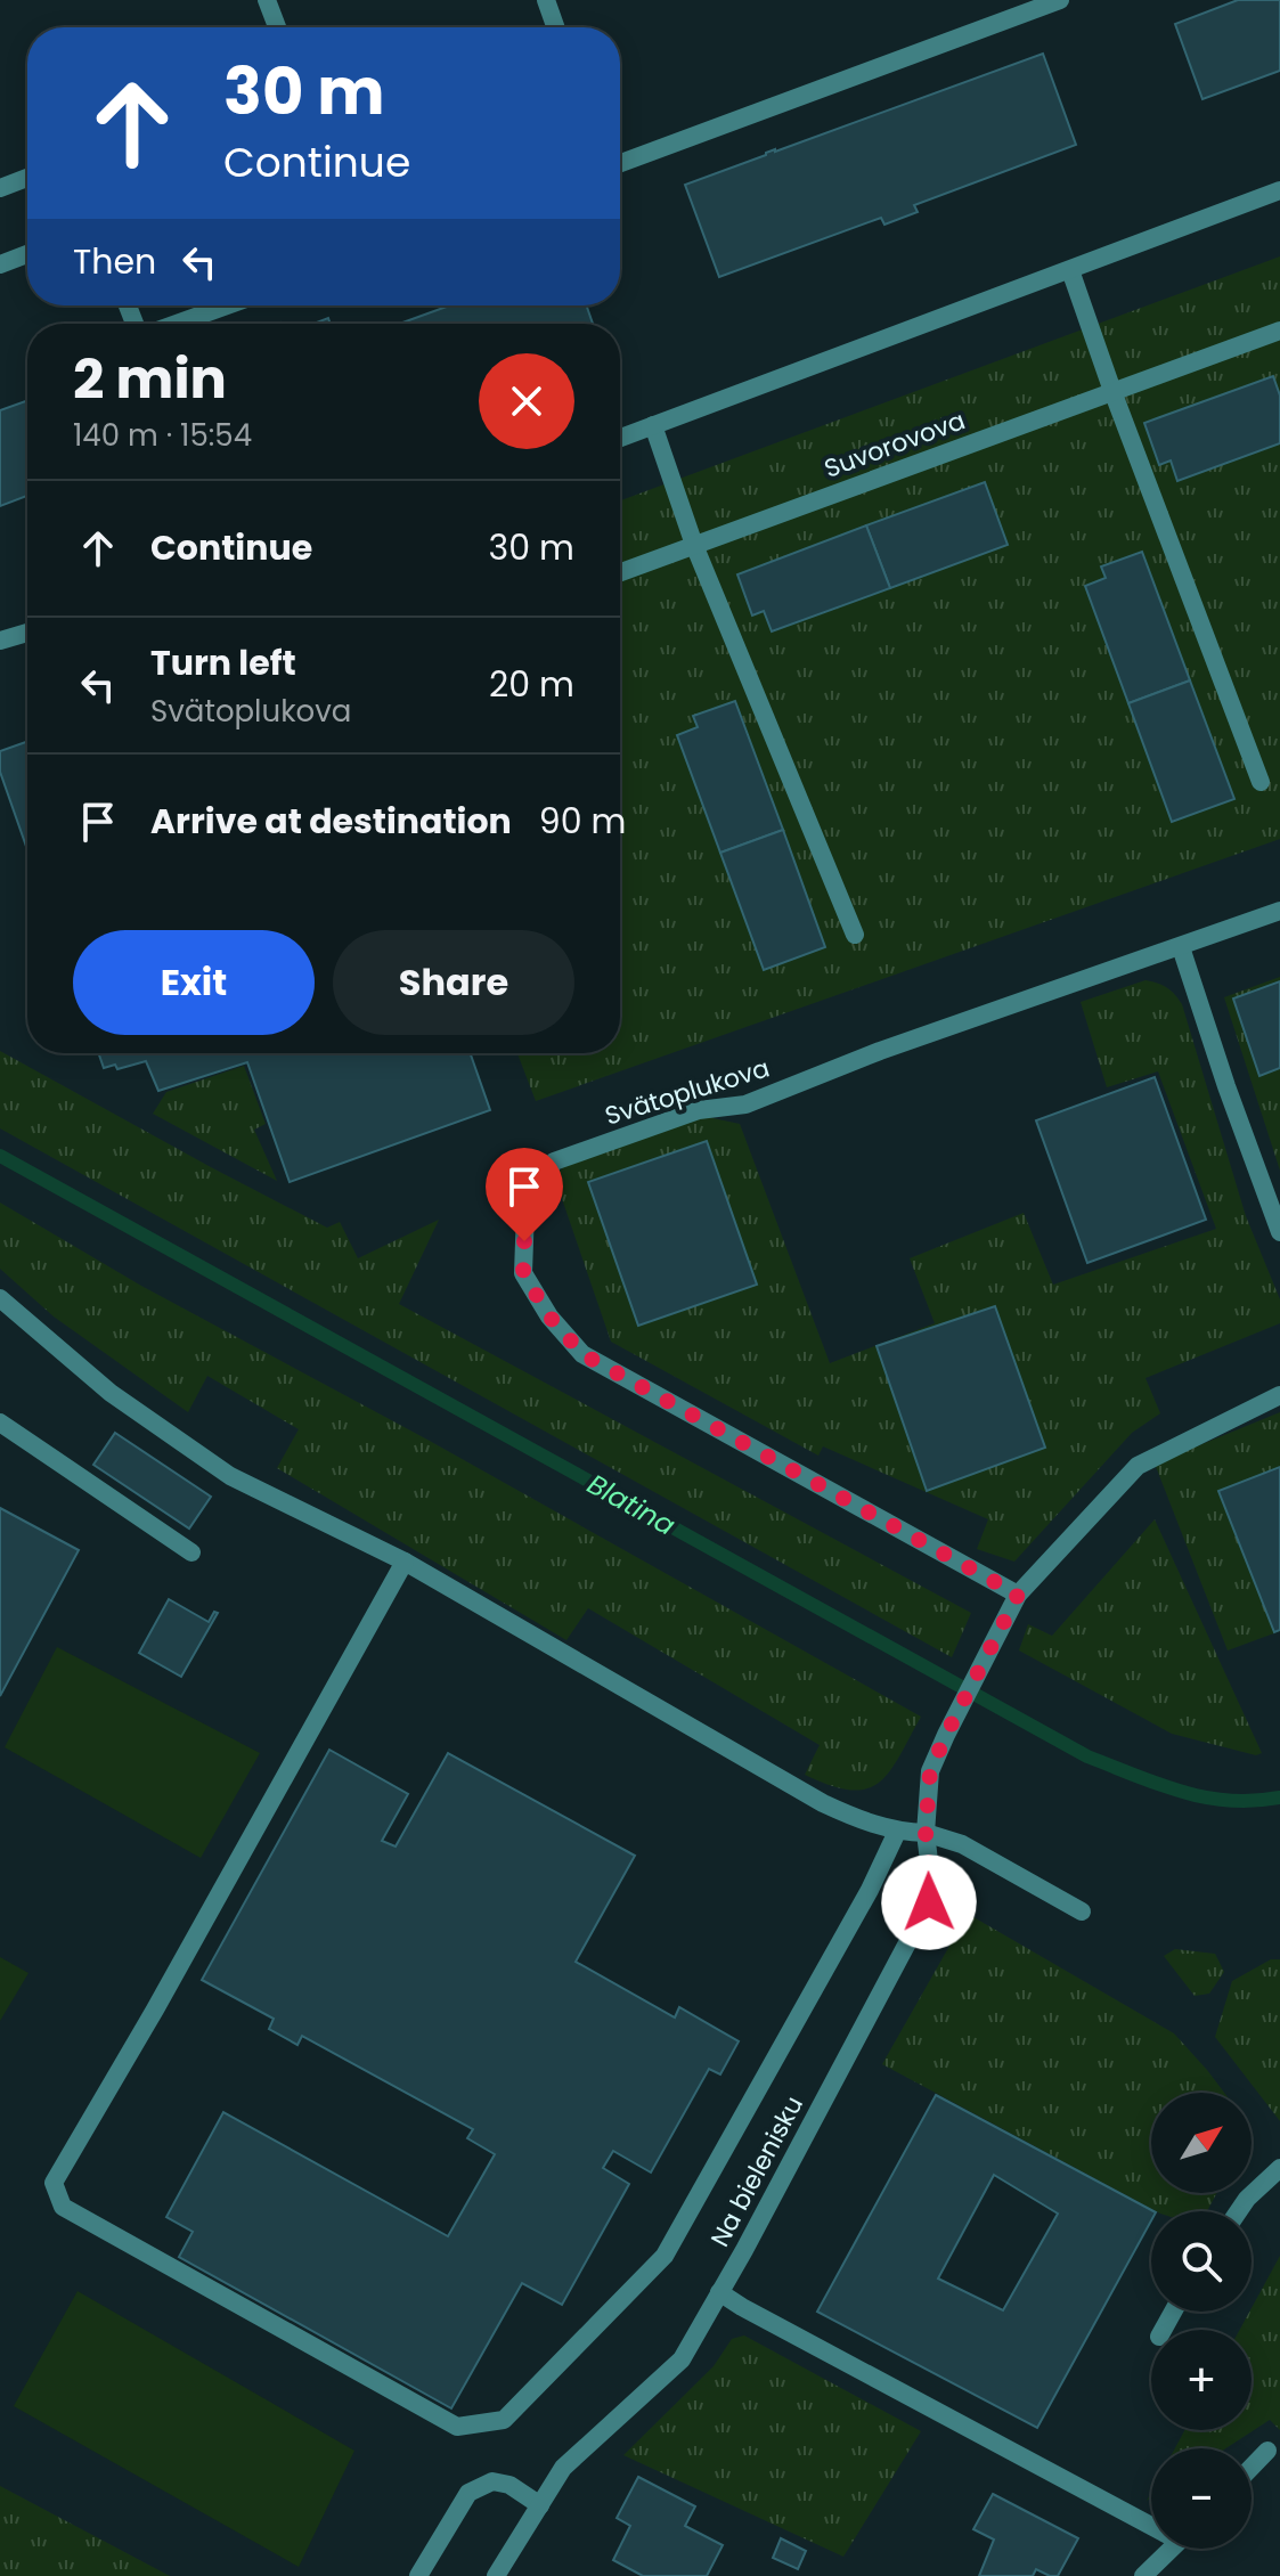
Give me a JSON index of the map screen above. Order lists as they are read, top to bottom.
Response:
{
  "streets": {
    "street": ["Suvorovova", "Svätoplukova", "Na bielenisku"]
  },
  "crossings": [
    ["Svätoplukova", "Na bielenisku"]
  ],
  "water": ["Blatina"],
  "north": "top right",
  "page": {
    "turn": ["30 m", "Continue"],
    "then": "Then",
    "heading": ["2 min", "140 m · 15:54"],
    "list": [
      {
        "name": "Continue",
        "value": "30 m"
      },
      {
        "name": "Turn left",
        "note": "Svätoplukova",
        "value": "20 m"
      },
      {
        "name": "Arrive at destination",
        "value": "90 m"
      }
    ],
    "buttons": ["Exit", "Share"],
    "map_buttons": ["+", "−"]
  }
}
